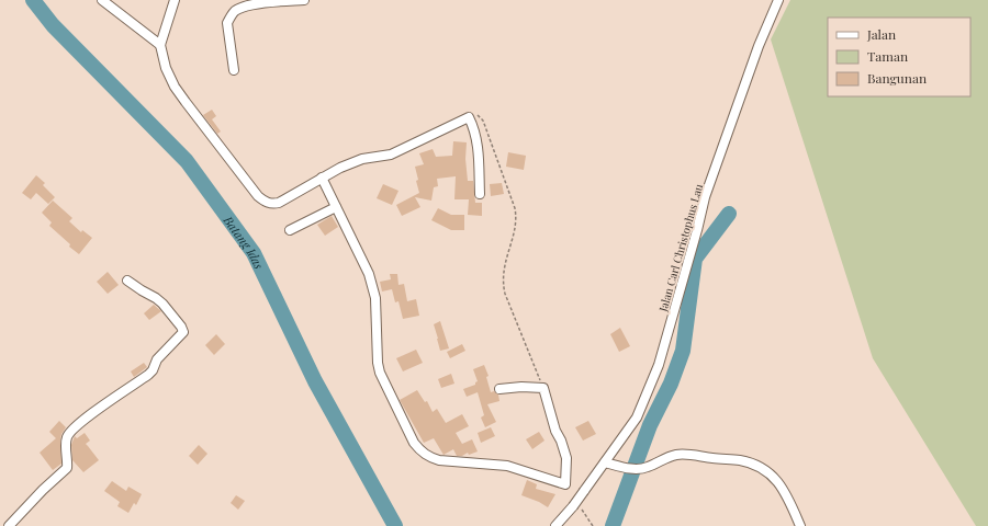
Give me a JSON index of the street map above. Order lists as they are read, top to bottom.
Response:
{
  "streets": {
    "street": ["Jalan Carl Christophus Lau"]
  },
  "water": ["Batang Idas"],
  "legend": ["Jalan", "Taman", "Bangunan"]
}
